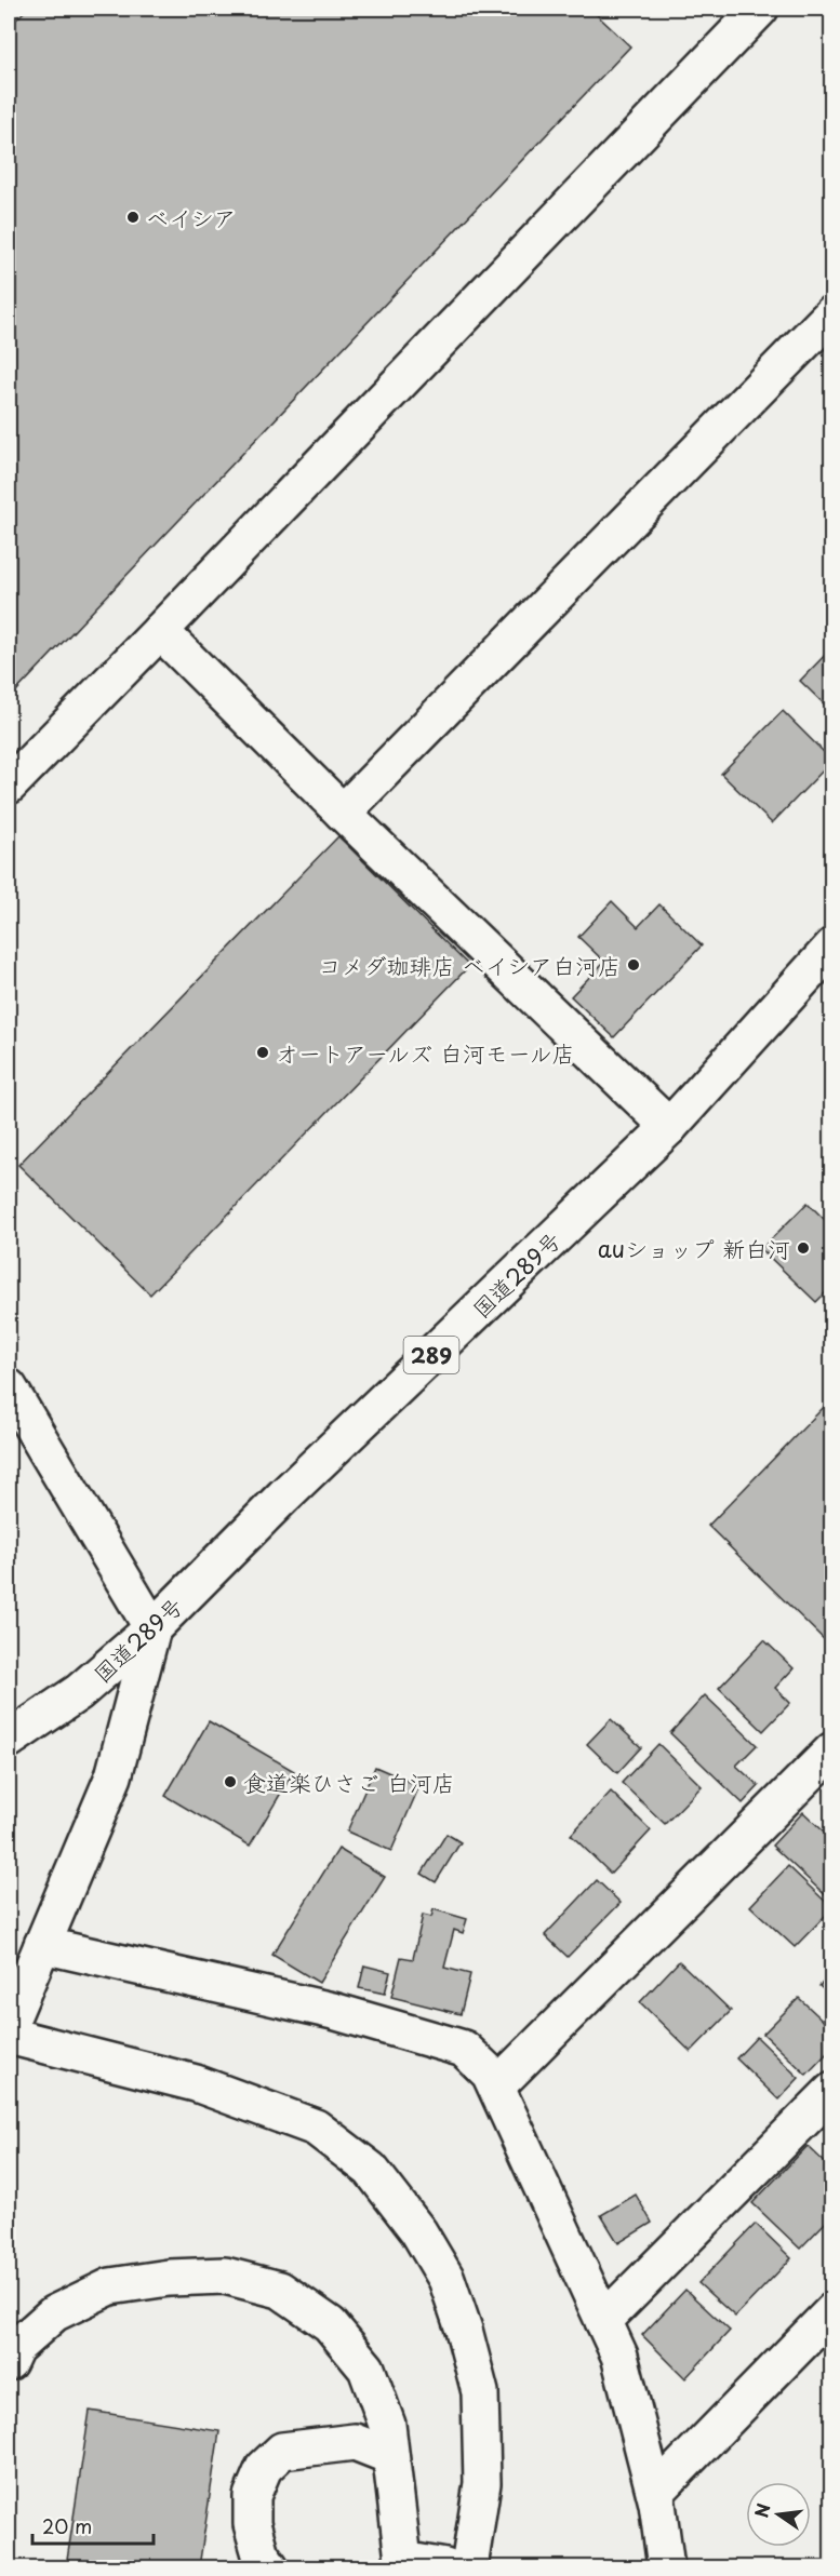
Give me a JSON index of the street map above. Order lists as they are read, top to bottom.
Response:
{
  "streets": {
    "main road": ["国道289号", "289"]
  },
  "places": [
    "ベイシア",
    "コメダ珈琲店 ベイシア白河店",
    "オートアールズ 白河モール店",
    "auショップ 新白河",
    "食道楽ひさご 白河店"
  ],
  "scale_bar": "20 m",
  "north": "left"
}
